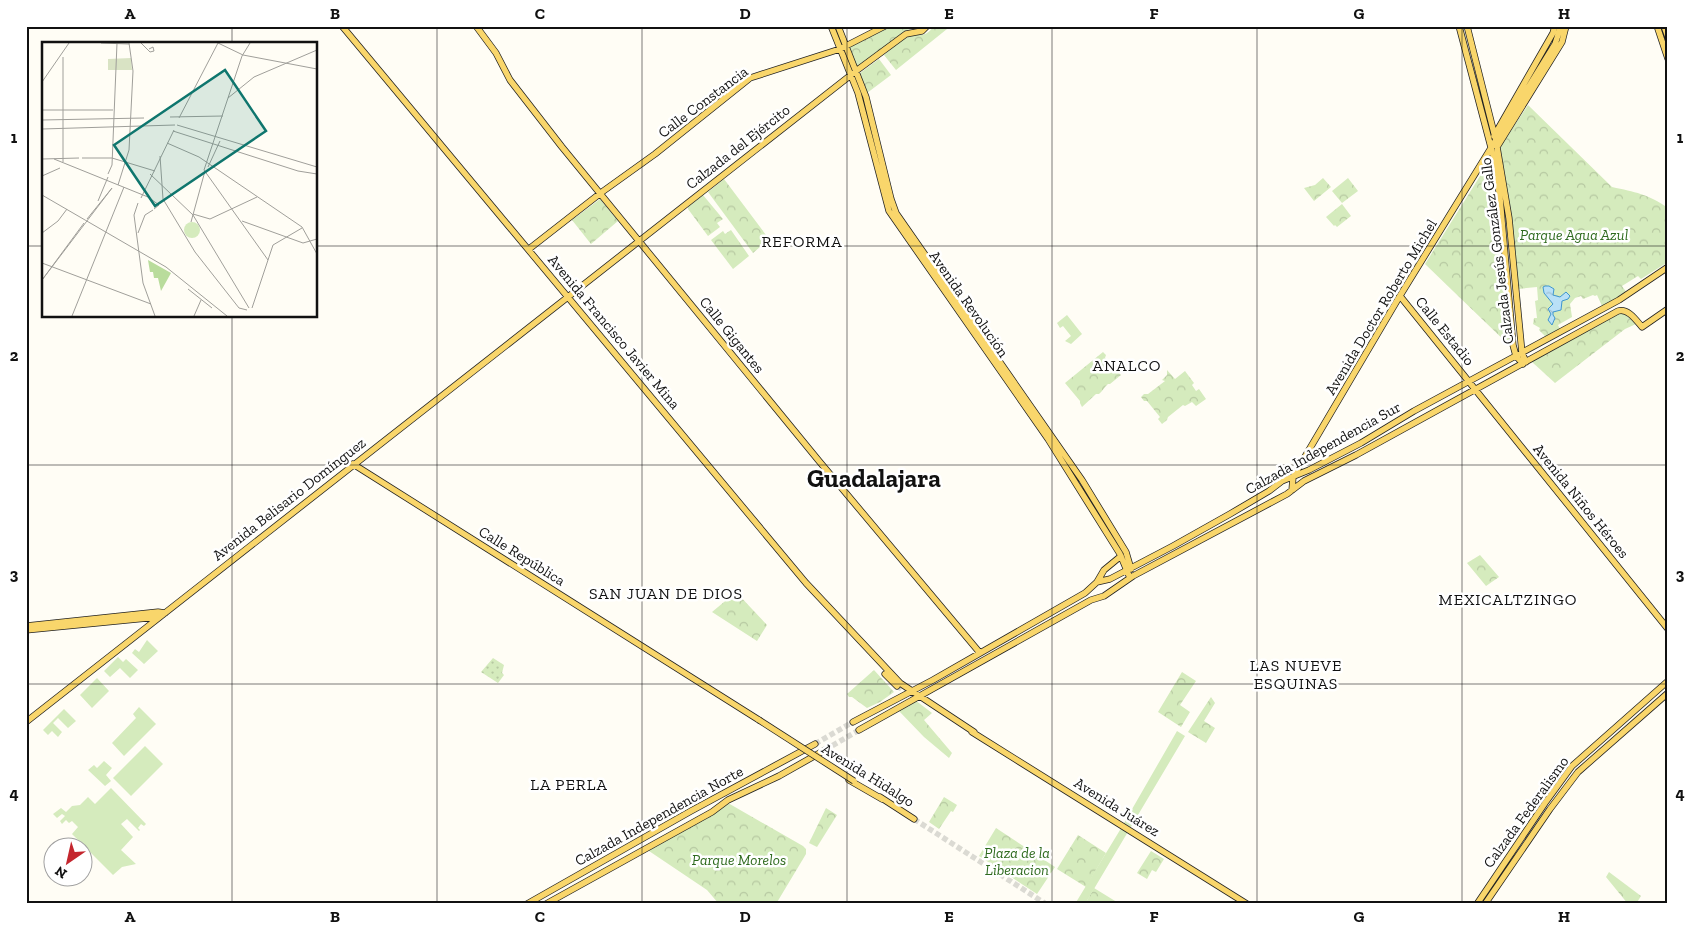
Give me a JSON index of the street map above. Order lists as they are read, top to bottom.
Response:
{
  "streets": {
    "main road": [
      "Calle Constancia",
      "Calzada del Ejército",
      "Calzada Jesús González Gallo",
      "Avenida Revolución",
      "Avenida Doctor Roberto Michel",
      "Calle Estadio",
      "Avenida Francisco Javier Mina",
      "Calle Gigantes",
      "Calzada Independencia Sur",
      "Avenida Belisario Domínguez",
      "Avenida Niños Héroes",
      "Calle República",
      "Avenida Hidalgo",
      "Avenida Juárez",
      "Calzada Federalismo",
      "Calzada Independencia Norte"
    ]
  },
  "crossings": [
    ["Calle Constancia", "Avenida Revolución"],
    ["Calle Constancia", "Avenida Francisco Javier Mina"],
    ["Calle Constancia", "Calle Gigantes"],
    ["Calzada del Ejército", "Avenida Revolución"],
    ["Calzada del Ejército", "Avenida Francisco Javier Mina"],
    ["Calzada del Ejército", "Calle Gigantes"],
    ["Calzada del Ejército", "Avenida Belisario Domínguez"],
    ["Calzada Jesús González Gallo", "Avenida Doctor Roberto Michel"],
    ["Calzada Jesús González Gallo", "Calzada Independencia Sur"],
    ["Avenida Revolución", "Calzada Independencia Sur"],
    ["Avenida Doctor Roberto Michel", "Calle Estadio"],
    ["Avenida Doctor Roberto Michel", "Calzada Independencia Sur"],
    ["Calle Estadio", "Calzada Independencia Sur"],
    ["Calle Estadio", "Avenida Niños Héroes"],
    ["Avenida Francisco Javier Mina", "Calzada Independencia Sur"],
    ["Avenida Francisco Javier Mina", "Avenida Belisario Domínguez"],
    ["Avenida Francisco Javier Mina", "Avenida Juárez"],
    ["Calle Gigantes", "Calzada Independencia Sur"],
    ["Calzada Independencia Sur", "Avenida Niños Héroes"],
    ["Calzada Independencia Sur", "Avenida Juárez"],
    ["Avenida Belisario Domínguez", "Calle República"],
    ["Calle República", "Avenida Hidalgo"],
    ["Calle República", "Calzada Independencia Norte"],
    ["Avenida Hidalgo", "Calzada Independencia Norte"]
  ],
  "districts": [
    "REFORMA",
    "ANALCO",
    "Guadalajara",
    "SAN JUAN DE DIOS",
    "MEXICALTZINGO",
    "LAS NUEVE ESQUINAS",
    "LA PERLA"
  ],
  "parks": ["Parque Agua Azul", "Plaza de la Liberacion", "Parque Morelos"],
  "north": "bottom left",
  "grid": {
    "columns": [
      "A",
      "B",
      "C",
      "D",
      "E",
      "F",
      "G",
      "H"
    ],
    "rows": [
      "1",
      "2",
      "3",
      "4"
    ]
  }
}
